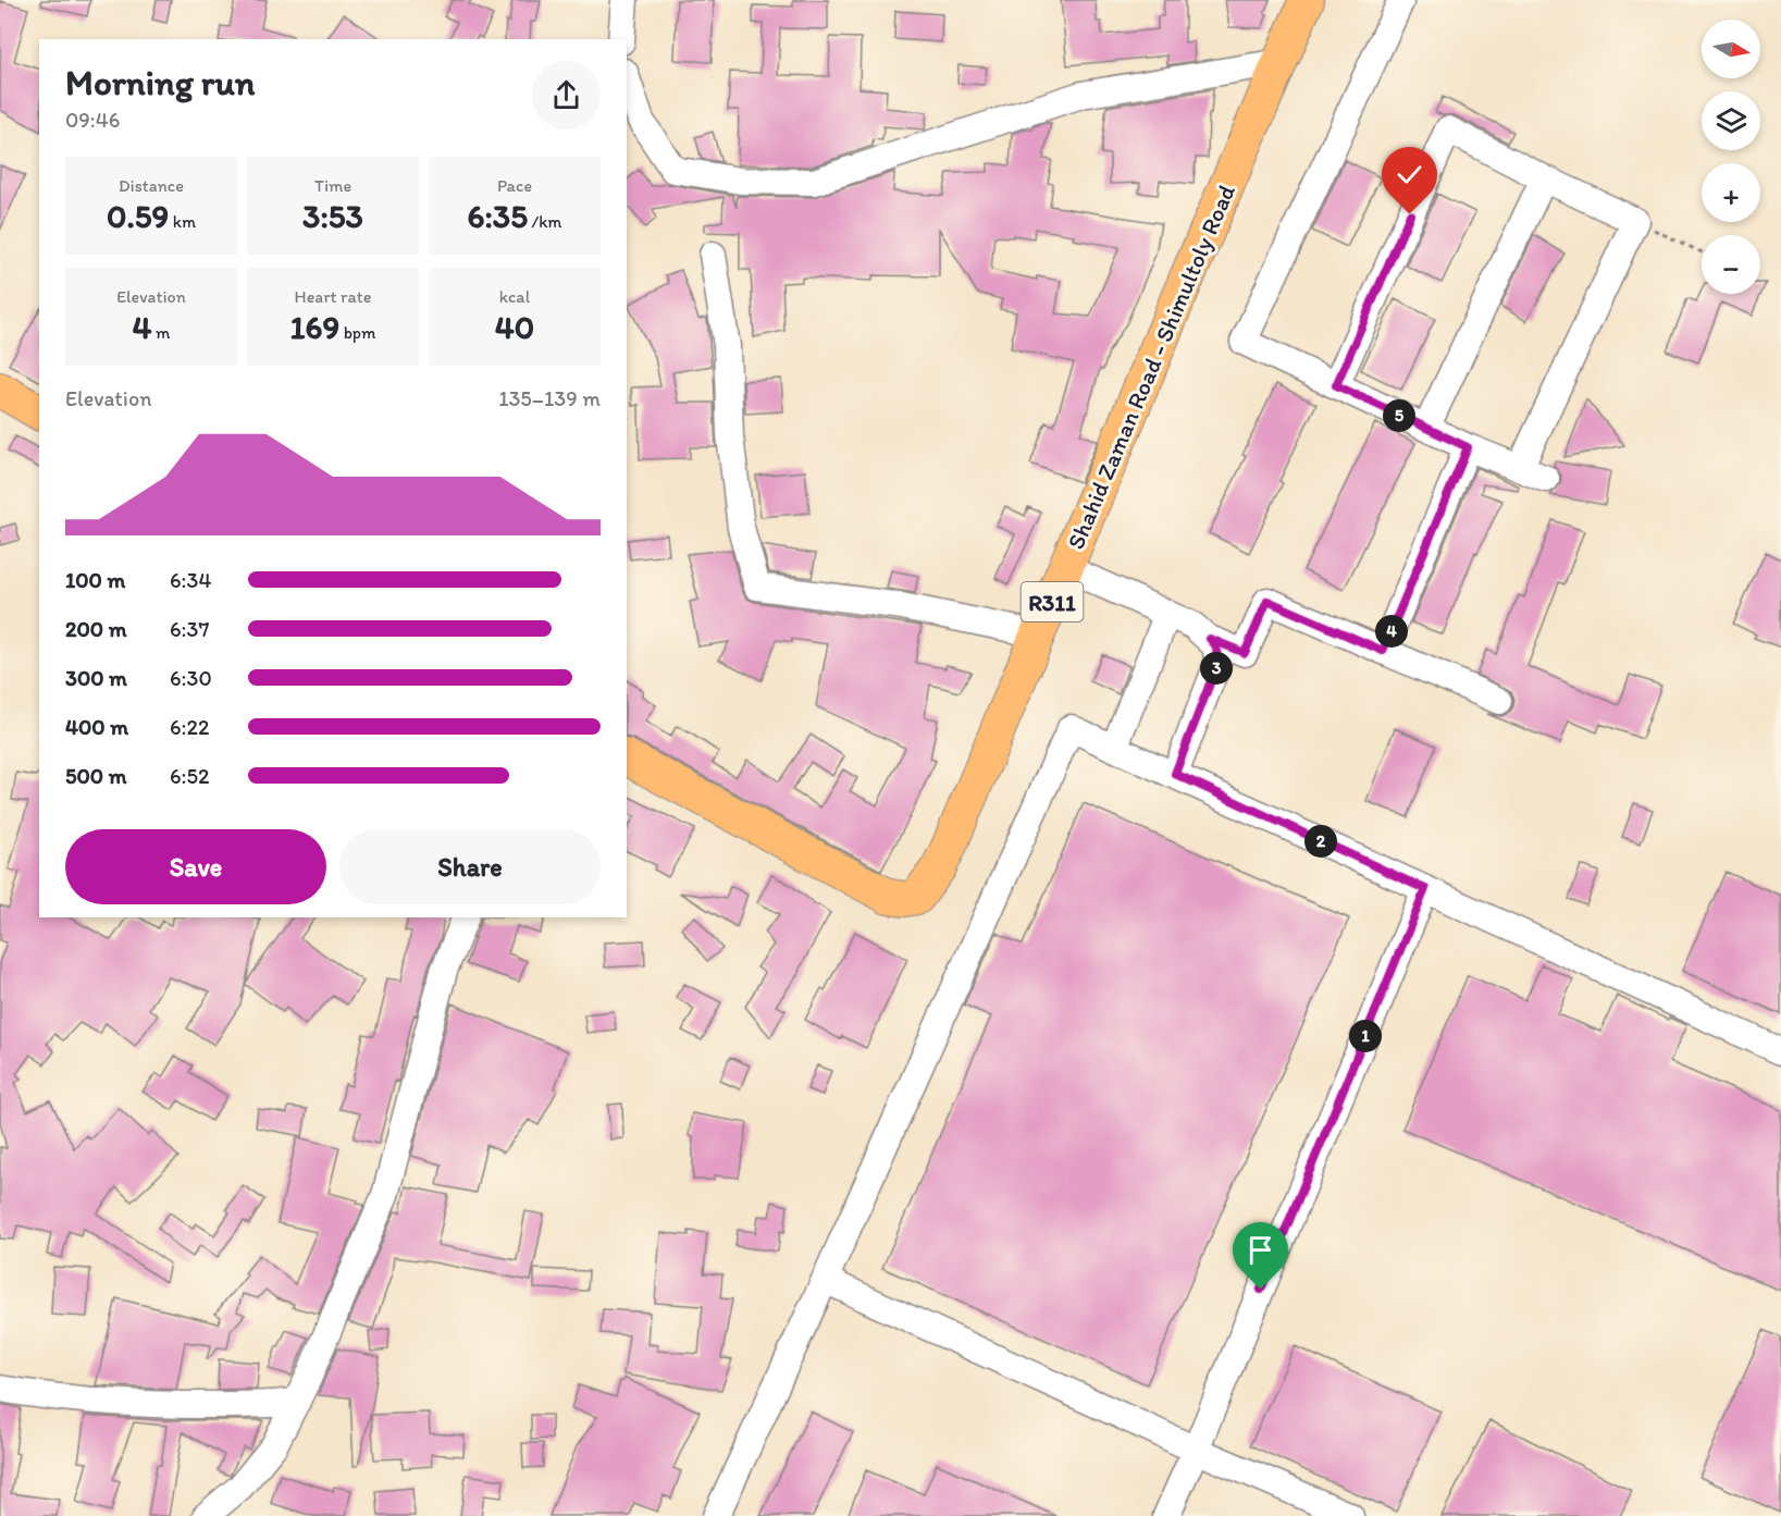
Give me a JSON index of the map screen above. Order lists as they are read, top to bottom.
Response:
{
  "streets": {
    "main road": ["Shahid Zaman Road - Shimultoly Road", "R311"]
  },
  "north": "right",
  "page": {
    "map_buttons": ["+", "−"],
    "heading": ["Morning run", "09:46"],
    "stats": [
      ["Distance", "0.59 km"],
      ["Time", "3:53"],
      ["Pace", "6:35 /km"],
      ["Elevation", "4 m"],
      ["Heart rate", "169 bpm"],
      ["kcal", "40"]
    ],
    "chart": ["Elevation", "135–139 m"],
    "pins": [
      "5",
      "4",
      "3",
      "2",
      "1"
    ],
    "list": [
      {
        "name": "100 m",
        "note": "6:34"
      },
      {
        "name": "200 m",
        "note": "6:37"
      },
      {
        "name": "300 m",
        "note": "6:30"
      },
      {
        "name": "400 m",
        "note": "6:22"
      },
      {
        "name": "500 m",
        "note": "6:52"
      }
    ],
    "buttons": ["Save", "Share"]
  }
}
